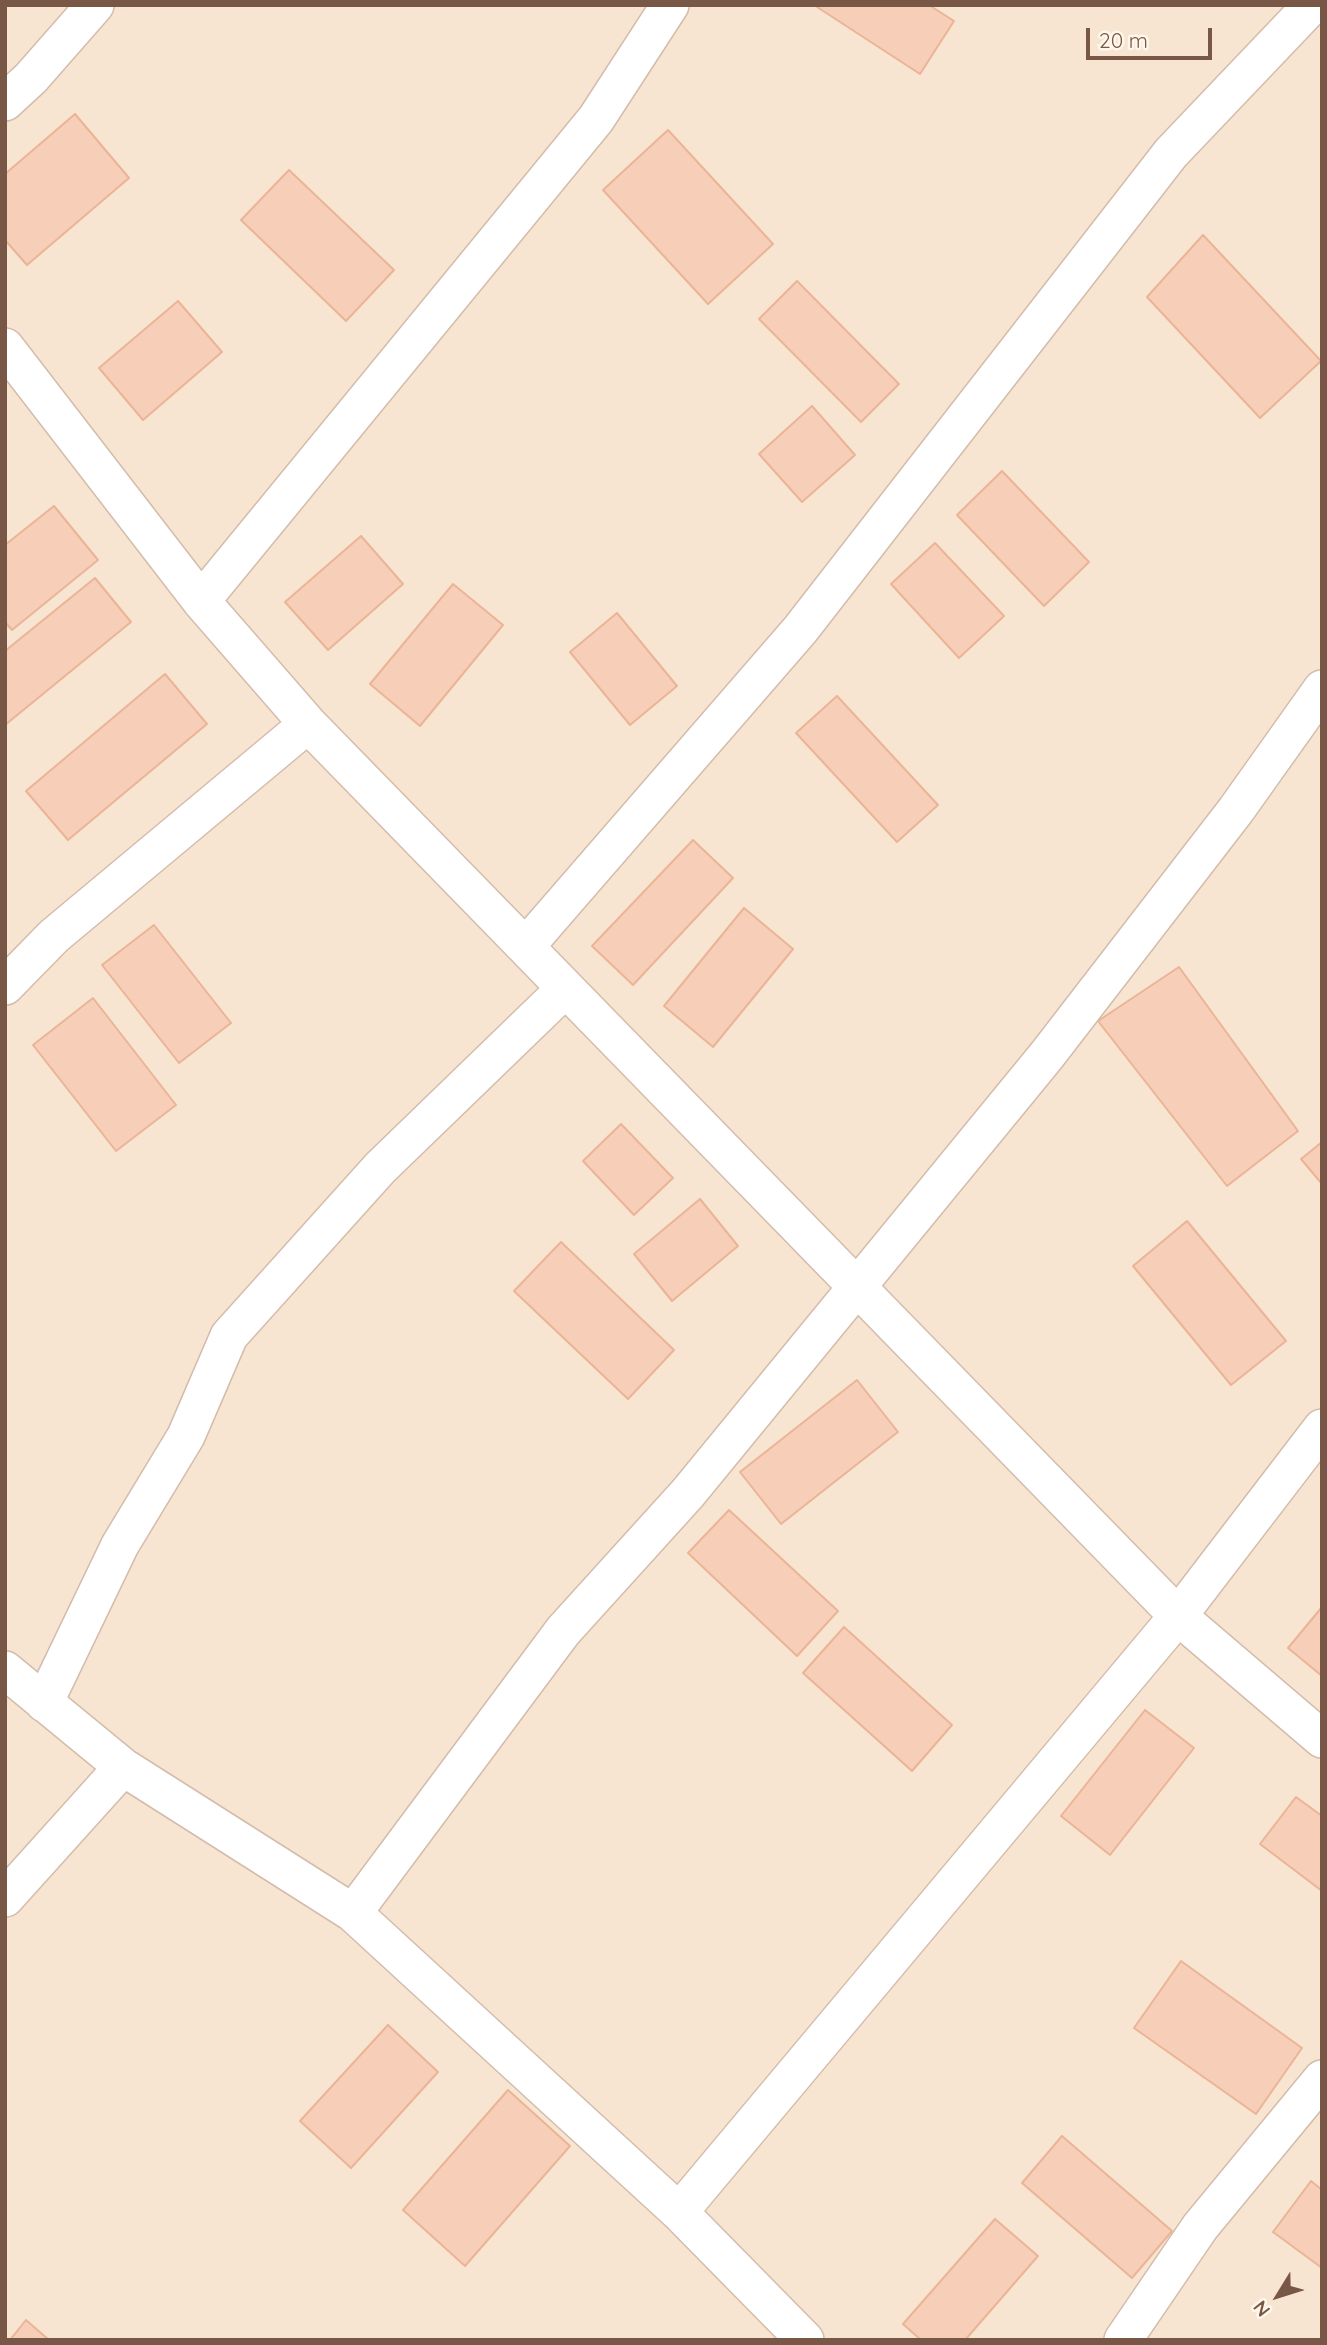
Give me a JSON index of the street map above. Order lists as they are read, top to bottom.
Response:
{
  "scale_bar": "20 m",
  "north": "bottom left"
}
